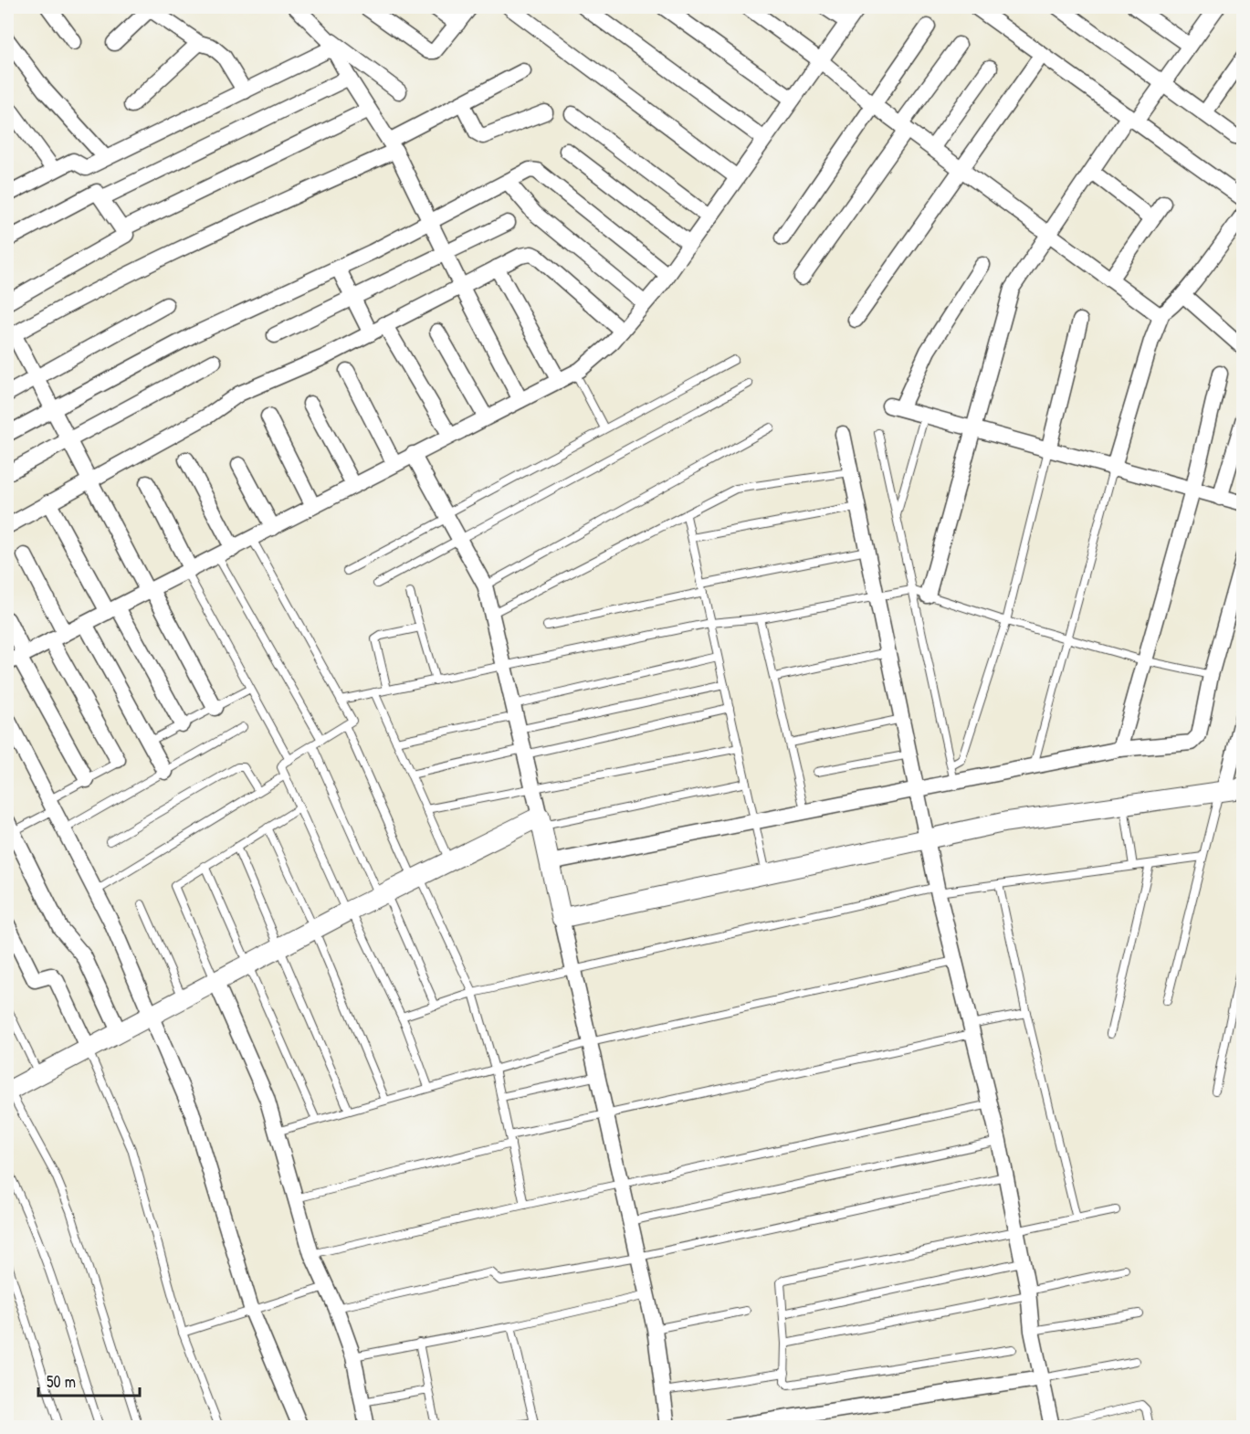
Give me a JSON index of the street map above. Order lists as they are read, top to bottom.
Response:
{
  "scale_bar": "50 m"
}
